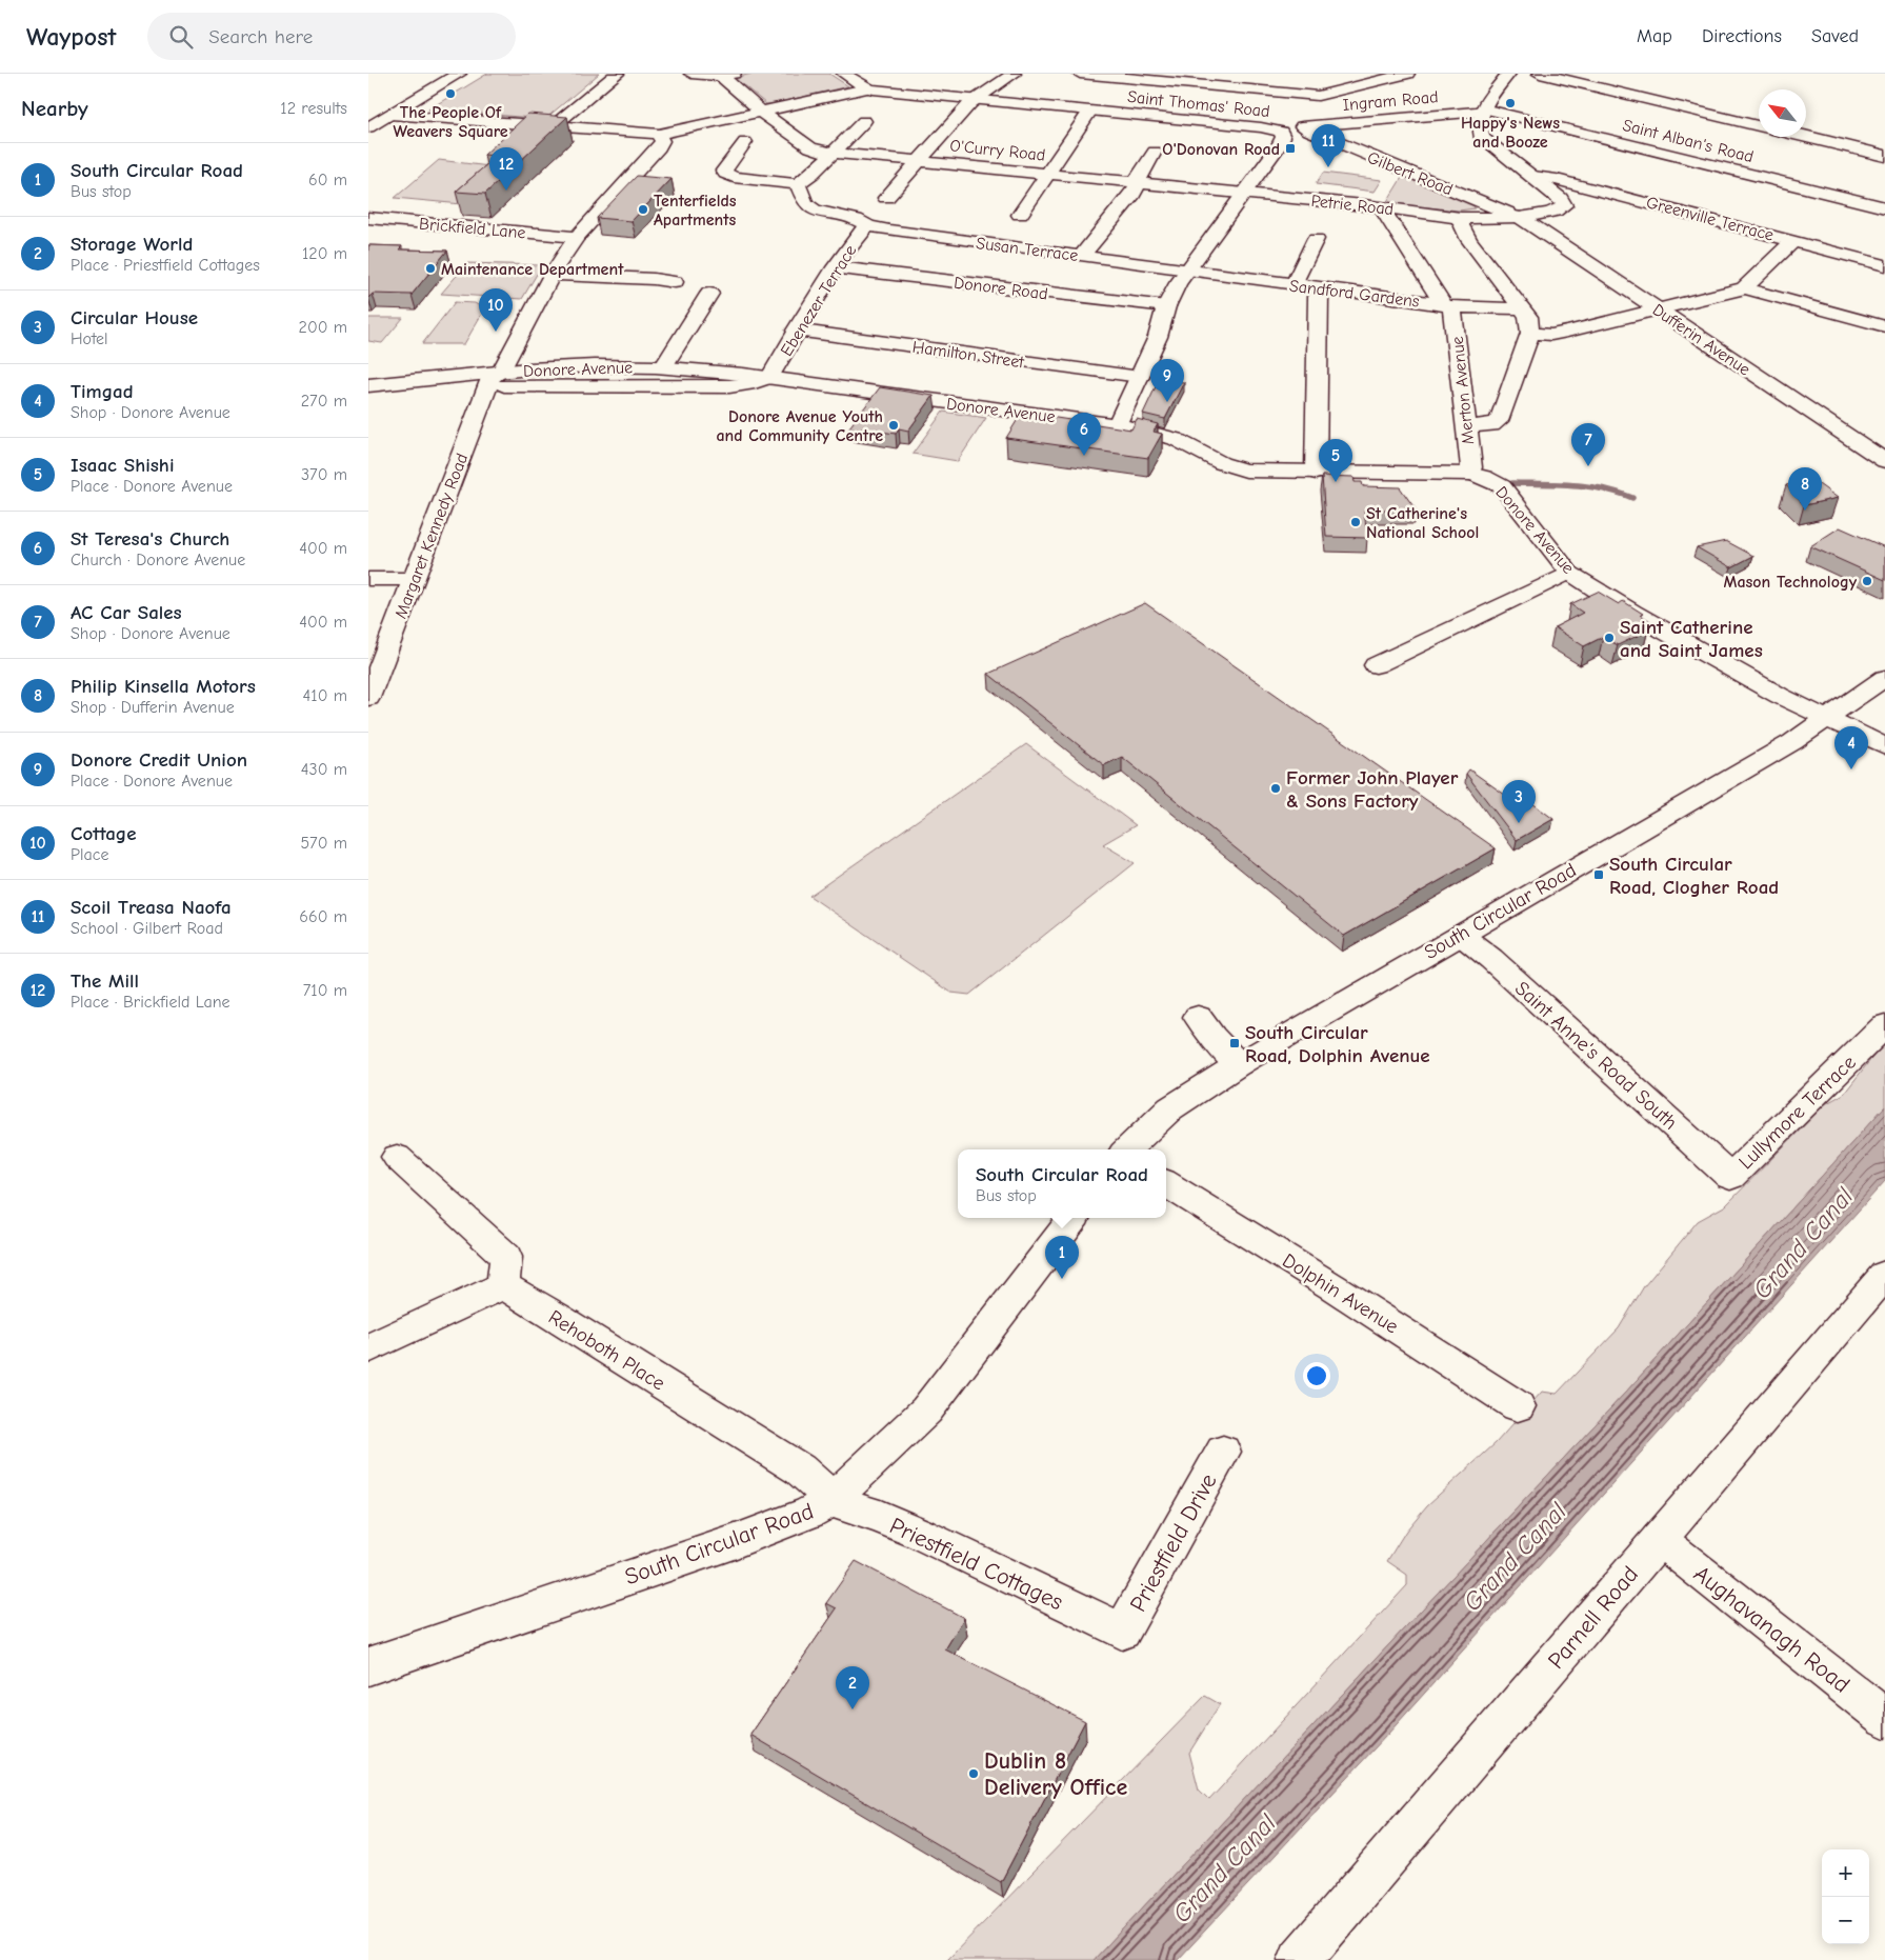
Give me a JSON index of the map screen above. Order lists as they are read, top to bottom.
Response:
{
  "streets": {
    "street": [
      "Ingram Road",
      "Saint Thomas' Road",
      "Saint Alban's Road",
      "O'Curry Road",
      "Gilbert Road",
      "Petrie Road",
      "Greenville Terrace",
      "Brickfield Lane",
      "Susan Terrace",
      "Donore Road",
      "Sandford Gardens",
      "Ebenezer Terrace",
      "Dufferin Avenue",
      "Hamilton Street",
      "Donore Avenue",
      "Merton Avenue",
      "Margaret Kennedy Road",
      "South Circular Road",
      "Saint Anne's Road South",
      "Lullymore Terrace",
      "Dolphin Avenue",
      "Rehoboth Place",
      "Priestfield Drive",
      "Priestfield Cottages",
      "Parnell Road",
      "Aughavanagh Road"
    ]
  },
  "crossings": [
    ["Ingram Road", "Saint Thomas' Road"],
    ["Ingram Road", "Saint Alban's Road"],
    ["Ingram Road", "Gilbert Road"],
    ["O'Curry Road", "Petrie Road"],
    ["Gilbert Road", "Petrie Road"],
    ["Gilbert Road", "Dufferin Avenue"],
    ["Petrie Road", "Greenville Terrace"],
    ["Petrie Road", "Dufferin Avenue"],
    ["Brickfield Lane", "Margaret Kennedy Road"],
    ["Susan Terrace", "Sandford Gardens"],
    ["Susan Terrace", "Ebenezer Terrace"],
    ["Donore Road", "Ebenezer Terrace"],
    ["Sandford Gardens", "Merton Avenue"],
    ["Ebenezer Terrace", "Hamilton Street"],
    ["Ebenezer Terrace", "Donore Avenue"],
    ["Donore Avenue", "Merton Avenue"],
    ["Donore Avenue", "Margaret Kennedy Road"],
    ["Donore Avenue", "South Circular Road"],
    ["South Circular Road", "Saint Anne's Road South"],
    ["South Circular Road", "Rehoboth Place"],
    ["South Circular Road", "Priestfield Cottages"],
    ["Saint Anne's Road South", "Lullymore Terrace"],
    ["Rehoboth Place", "Priestfield Cottages"],
    ["Priestfield Drive", "Priestfield Cottages"],
    ["Parnell Road", "Aughavanagh Road"]
  ],
  "water": ["Grand Canal"],
  "places": {
    "other": [
      "The People Of Weavers Square",
      "Happy's News and Booze",
      "Tenterfields Apartments",
      "Maintenance Department",
      "Donore Avenue Youth and Community Centre",
      "St Catherine's National School",
      "Mason Technology",
      "Saint Catherine and Saint James",
      "Former John Player & Sons Factory",
      "Dublin 8 Delivery Office"
    ],
    "transit": ["O'Donovan Road", "South Circular Road, Clogher Road", "South Circular Road, Dolphin Avenue"]
  },
  "north": "top left",
  "page": {
    "header": "Waypost",
    "search": "Search here",
    "nav": ["Map", "Directions", "Saved"],
    "heading": ["Nearby", "12 results"],
    "pins": [
      "11",
      "12",
      "10",
      "9",
      "6",
      "7",
      "5",
      "8",
      "4",
      "3",
      "1",
      "2"
    ],
    "list": [
      {
        "mark": "1",
        "name": "South Circular Road",
        "note": "Bus stop",
        "value": "60 m"
      },
      {
        "mark": "2",
        "name": "Storage World",
        "note": "Place · Priestfield Cottages",
        "value": "120 m"
      },
      {
        "mark": "3",
        "name": "Circular House",
        "note": "Hotel",
        "value": "200 m"
      },
      {
        "mark": "4",
        "name": "Timgad",
        "note": "Shop · Donore Avenue",
        "value": "270 m"
      },
      {
        "mark": "5",
        "name": "Isaac Shishi",
        "note": "Place · Donore Avenue",
        "value": "370 m"
      },
      {
        "mark": "6",
        "name": "St Teresa's Church",
        "note": "Church · Donore Avenue",
        "value": "400 m"
      },
      {
        "mark": "7",
        "name": "AC Car Sales",
        "note": "Shop · Donore Avenue",
        "value": "400 m"
      },
      {
        "mark": "8",
        "name": "Philip Kinsella Motors",
        "note": "Shop · Dufferin Avenue",
        "value": "410 m"
      },
      {
        "mark": "9",
        "name": "Donore Credit Union",
        "note": "Place · Donore Avenue",
        "value": "430 m"
      },
      {
        "mark": "10",
        "name": "Cottage",
        "note": "Place",
        "value": "570 m"
      },
      {
        "mark": "11",
        "name": "Scoil Treasa Naofa",
        "note": "School · Gilbert Road",
        "value": "660 m"
      },
      {
        "mark": "12",
        "name": "The Mill",
        "note": "Place · Brickfield Lane",
        "value": "710 m"
      }
    ],
    "popup": ["South Circular Road", "Bus stop"],
    "map_buttons": ["+", "−"]
  }
}
